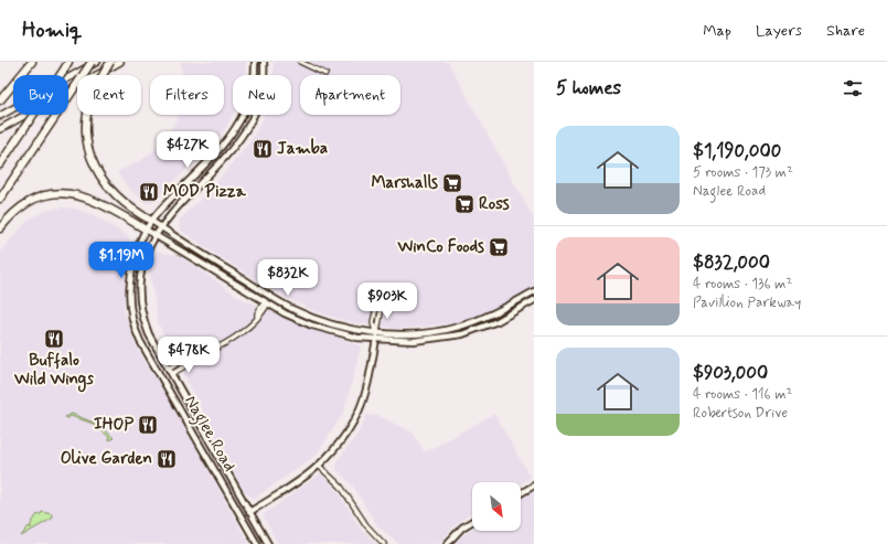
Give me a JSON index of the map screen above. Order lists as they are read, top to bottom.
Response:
{
  "streets": {
    "main road": ["Naglee Road"]
  },
  "places": {
    "restaurant": [
      "Jamba",
      "MOD Pizza",
      "Buffalo Wild Wings",
      "IHOP",
      "Olive Garden"
    ],
    "supermarket": ["Marshalls", "Ross", "WinCo Foods"]
  },
  "north": "bottom right",
  "page": {
    "header": "Homiq",
    "nav": ["Map", "Layers", "Share"],
    "heading": "5 homes",
    "chip": [
      "Buy",
      "Rent",
      "Filters",
      "New",
      "Apartment"
    ],
    "list": [
      {
        "name": "$1,190,000",
        "note": "5 rooms · 173 m² · Naglee Road"
      },
      {
        "name": "$832,000",
        "note": "4 rooms · 136 m² · Pavillion Parkway"
      },
      {
        "name": "$903,000",
        "note": "4 rooms · 116 m² · Robertson Drive"
      }
    ],
    "price": [
      "$427K",
      "$1.19M",
      "$832K",
      "$903K",
      "$478K"
    ]
  }
}
